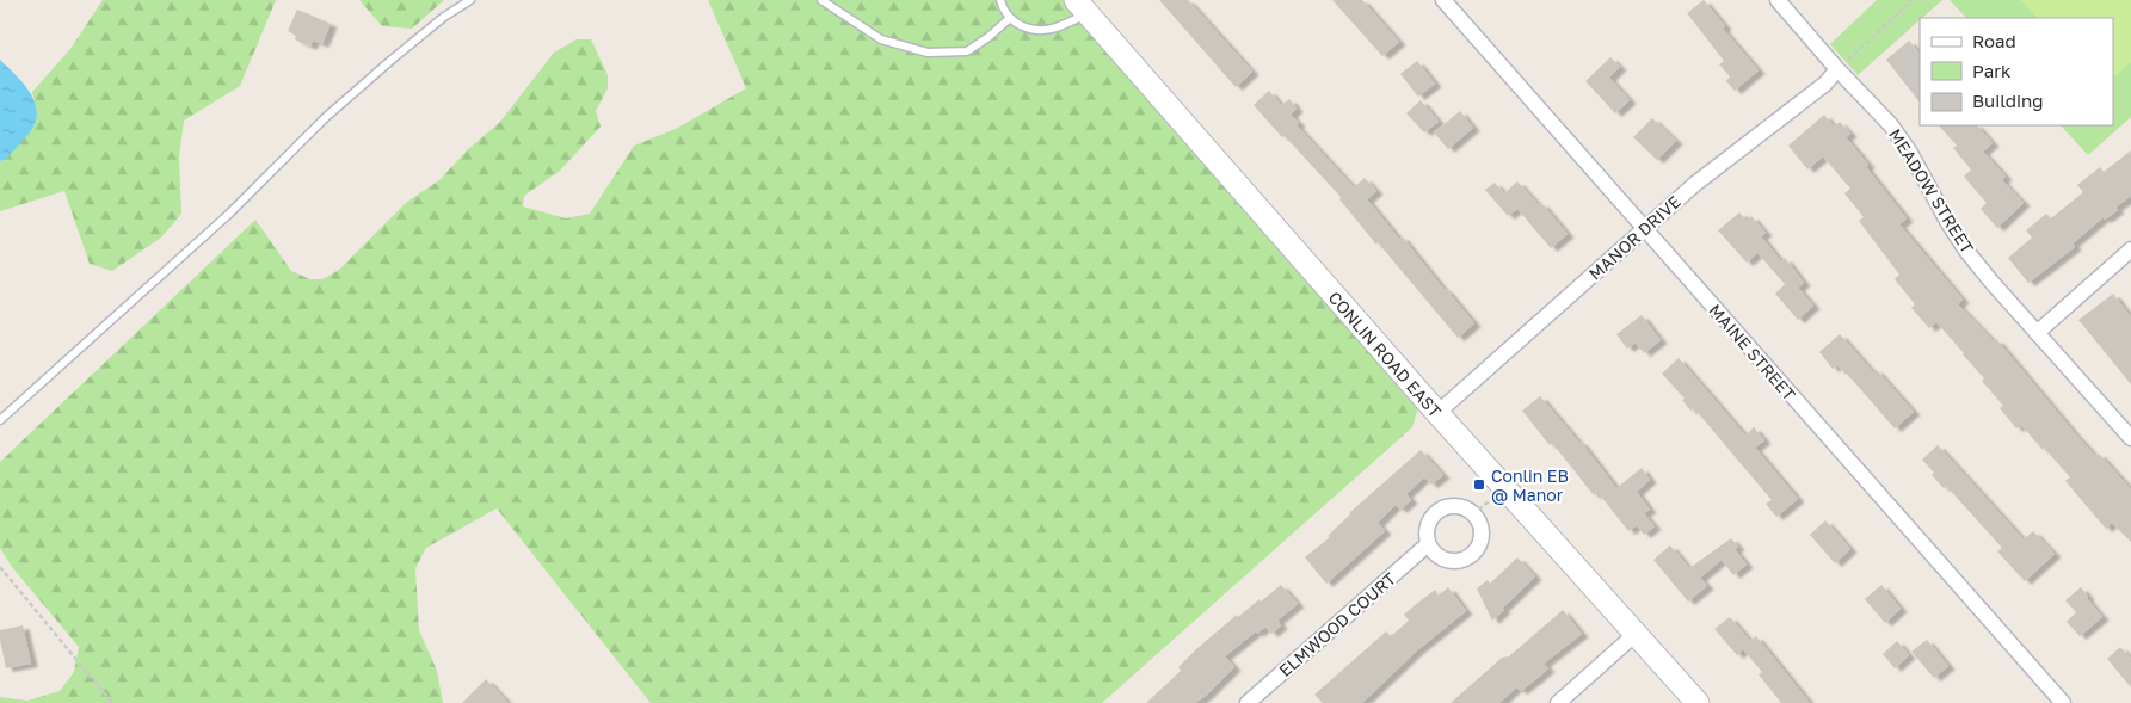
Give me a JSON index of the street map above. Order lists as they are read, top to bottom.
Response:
{
  "streets": {
    "street": [
      "MEADOW STREET",
      "MANOR DRIVE",
      "MAINE STREET",
      "CONLIN ROAD EAST",
      "ELMWOOD COURT"
    ]
  },
  "crossings": [
    ["MEADOW STREET", "MANOR DRIVE"],
    ["MANOR DRIVE", "MAINE STREET"],
    ["MANOR DRIVE", "CONLIN ROAD EAST"]
  ],
  "places": {
    "transit": ["Conlin EB @ Manor"]
  },
  "legend": ["Road", "Park", "Building"]
}
